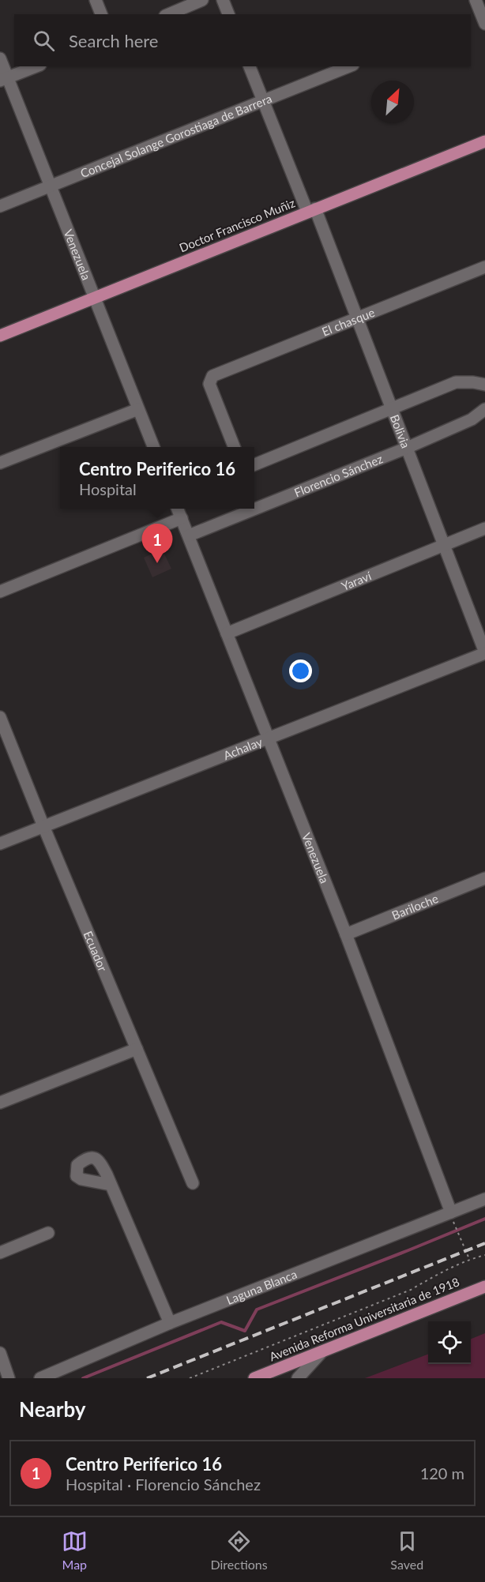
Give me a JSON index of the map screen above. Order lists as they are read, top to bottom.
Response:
{
  "streets": {
    "main road": ["Doctor Francisco Muñiz", "Avenida Reforma Universitaria de 1918"],
    "street": [
      "Concejal Solange Gorostiaga de Barrera",
      "Venezuela",
      "El chasque",
      "Bolivia",
      "Florencio Sánchez",
      "Yaraví",
      "Achalay",
      "Bariloche",
      "Ecuador",
      "Laguna Blanca"
    ]
  },
  "crossings": [
    ["Concejal Solange Gorostiaga de Barrera", "Venezuela"],
    ["Concejal Solange Gorostiaga de Barrera", "Bolivia"],
    ["Doctor Francisco Muñiz", "Venezuela"],
    ["Doctor Francisco Muñiz", "Bolivia"],
    ["Venezuela", "Florencio Sánchez"],
    ["Venezuela", "Yaraví"],
    ["Venezuela", "Achalay"],
    ["Venezuela", "Bariloche"],
    ["Venezuela", "Laguna Blanca"],
    ["El chasque", "Bolivia"],
    ["Bolivia", "Florencio Sánchez"],
    ["Bolivia", "Yaraví"],
    ["Bolivia", "Achalay"],
    ["Achalay", "Ecuador"]
  ],
  "north": "top right",
  "page": {
    "search": "Search here",
    "popup": ["Centro Periferico 16", "Hospital"],
    "pins": "1",
    "heading": "Nearby",
    "list": [
      {
        "mark": "1",
        "name": "Centro Periferico 16",
        "note": "Hospital · Florencio Sánchez",
        "value": "120 m"
      }
    ],
    "nav": ["Map", "Directions", "Saved"]
  }
}
